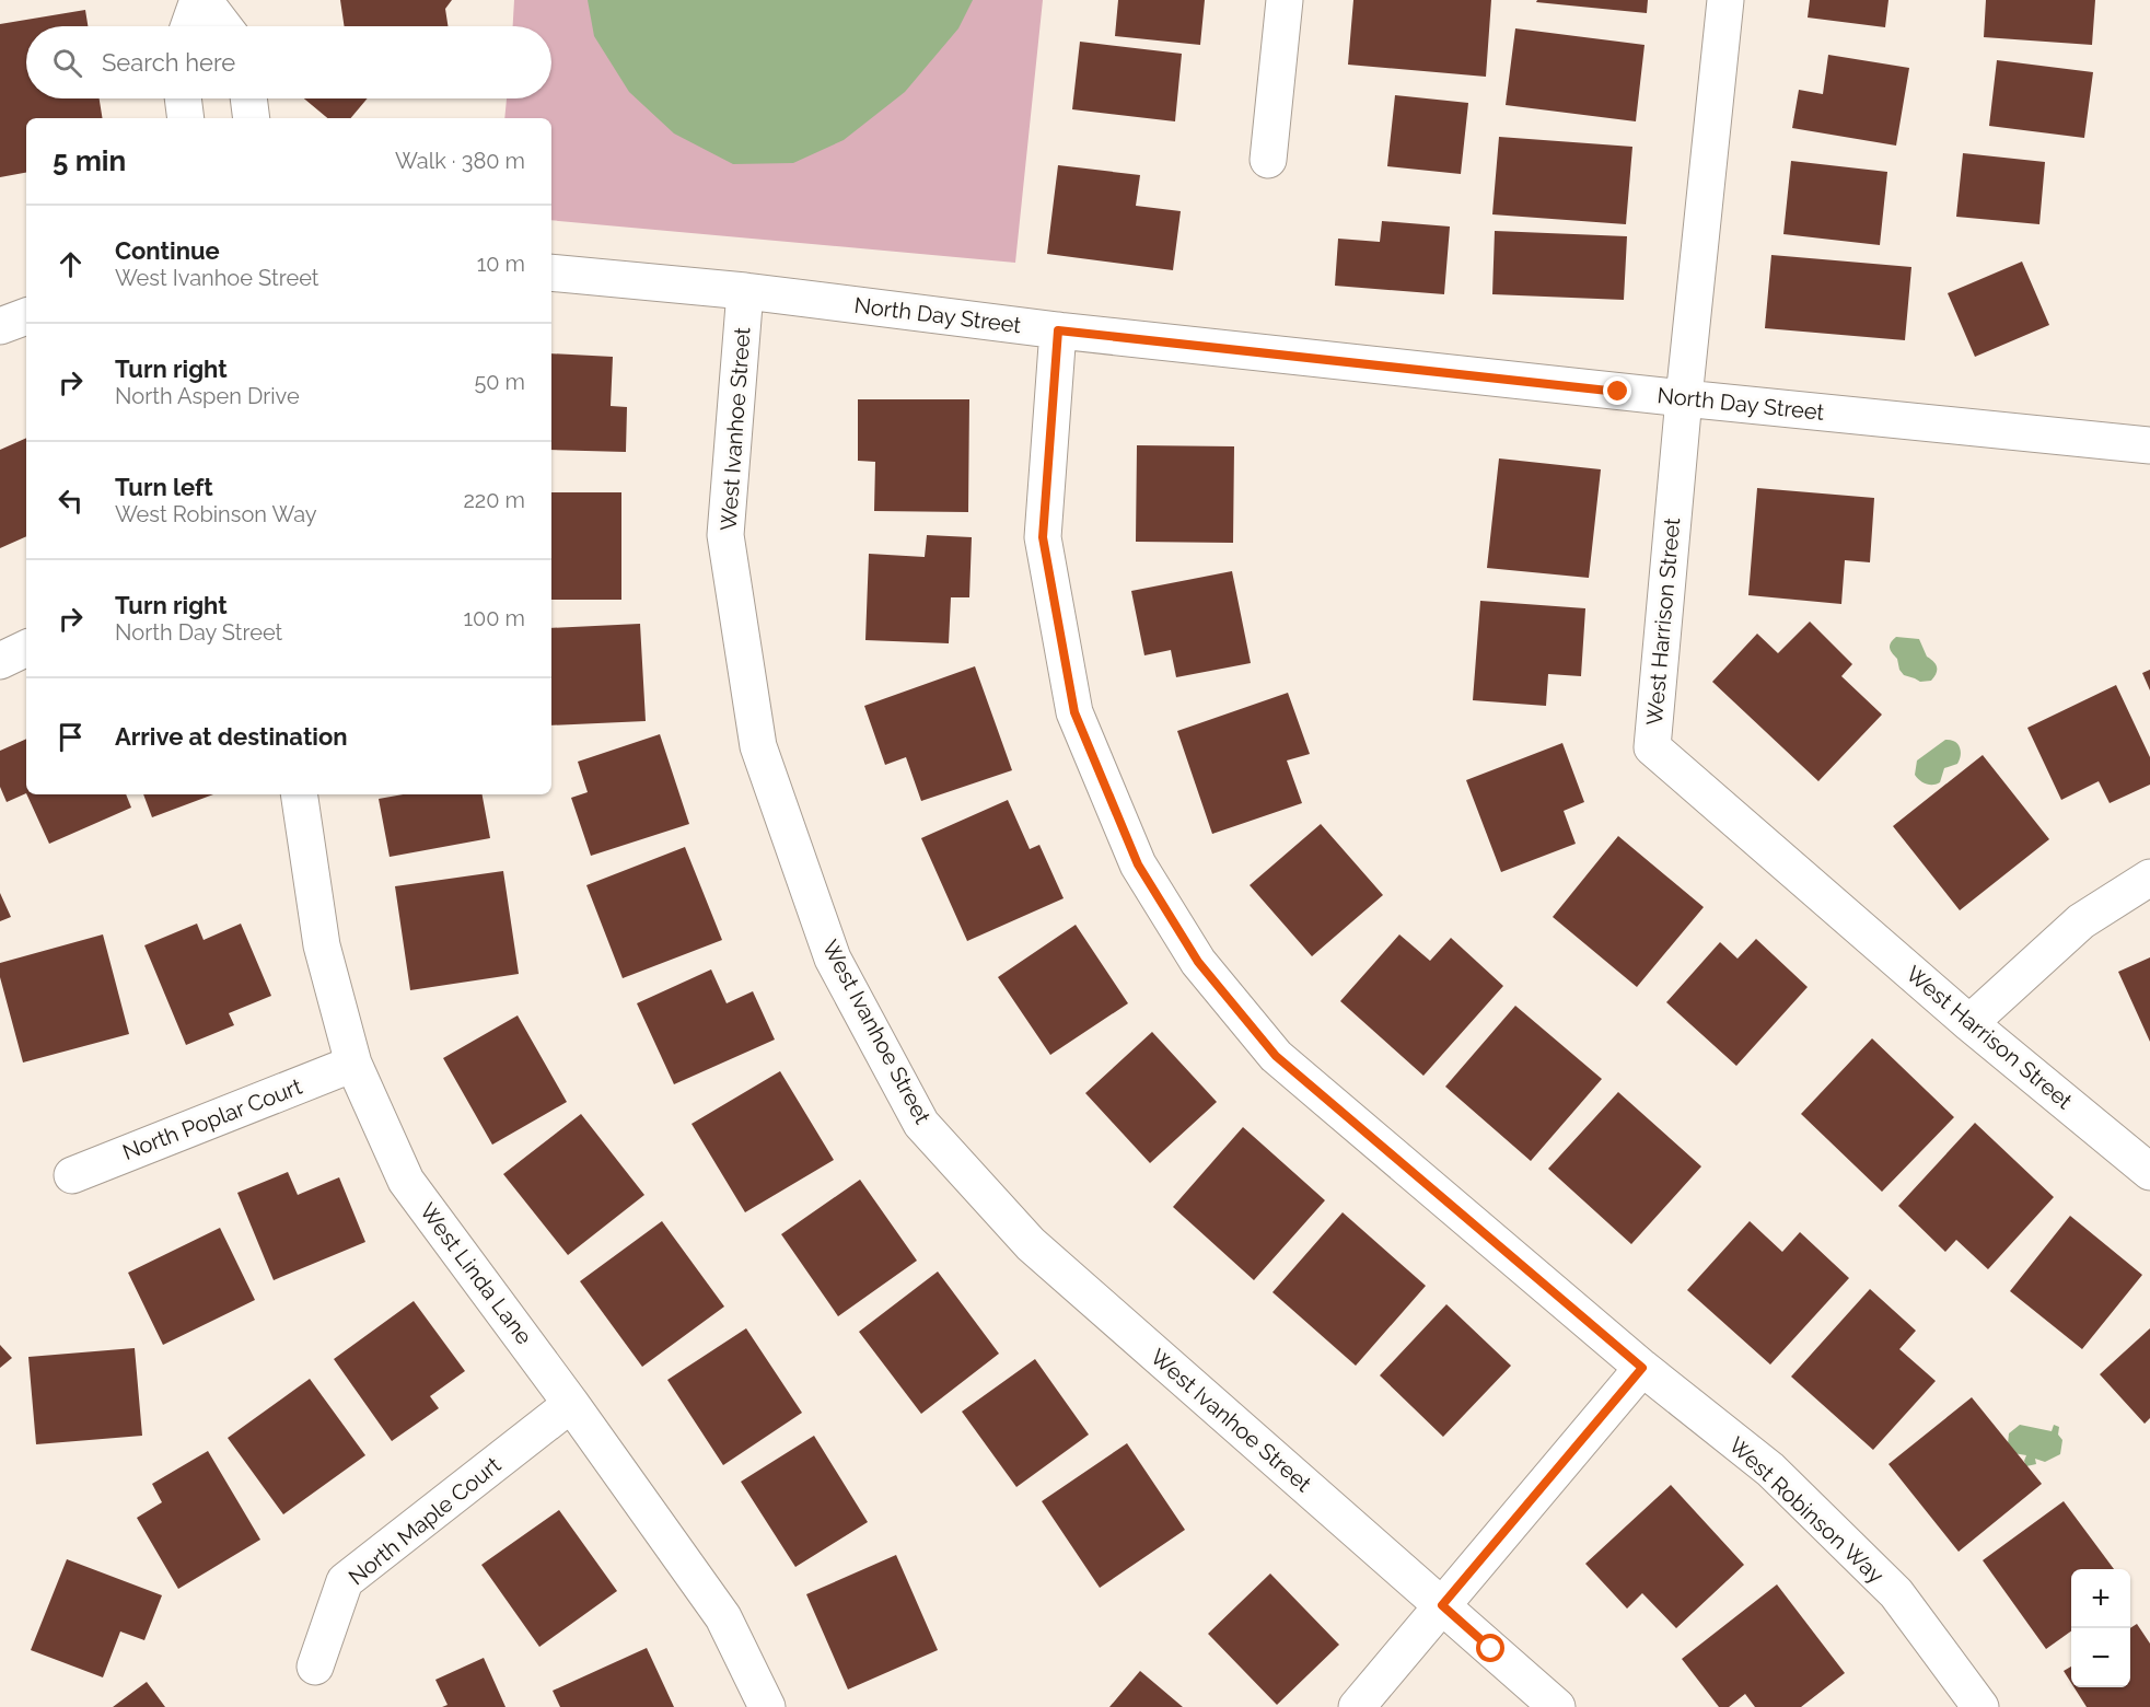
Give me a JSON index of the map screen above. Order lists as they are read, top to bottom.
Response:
{
  "streets": {
    "street": [
      "North Day Street",
      "West Ivanhoe Street",
      "West Harrison Street",
      "North Poplar Court",
      "West Linda Lane",
      "West Robinson Way",
      "North Maple Court"
    ]
  },
  "crossings": [
    ["North Day Street", "West Ivanhoe Street"],
    ["North Day Street", "West Harrison Street"],
    ["North Day Street", "West Robinson Way"],
    ["North Poplar Court", "West Linda Lane"],
    ["West Linda Lane", "North Maple Court"]
  ],
  "page": {
    "search": "Search here",
    "heading": ["5 min", "Walk · 380 m"],
    "list": [
      ["Continue", "West Ivanhoe Street", "10 m"],
      ["Turn right", "North Aspen Drive", "50 m"],
      ["Turn left", "West Robinson Way", "220 m"],
      ["Turn right", "North Day Street", "100 m"],
      "Arrive at destination"
    ],
    "map_buttons": ["+", "−"]
  }
}
